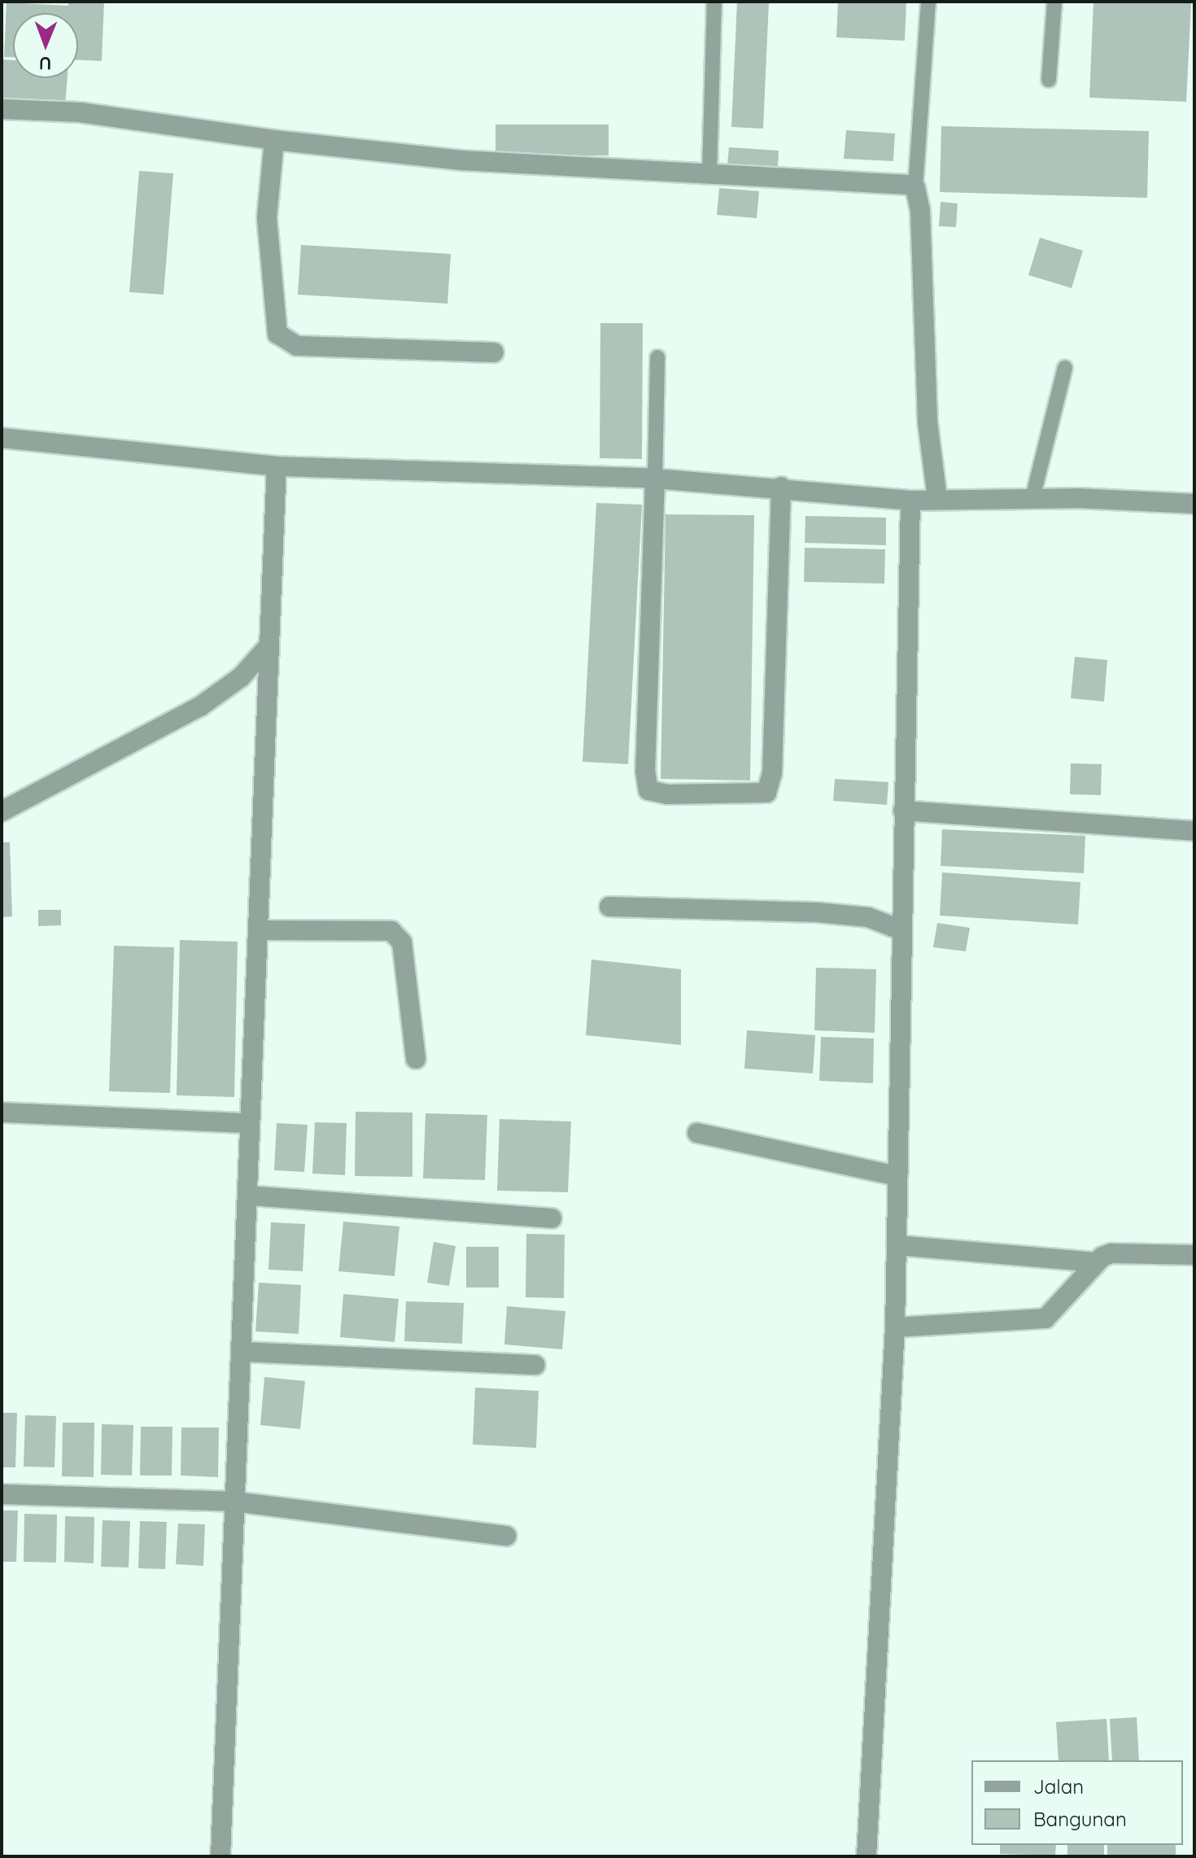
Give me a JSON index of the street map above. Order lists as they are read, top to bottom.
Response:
{
  "legend": ["Jalan", "Bangunan"],
  "north": "bottom"
}
